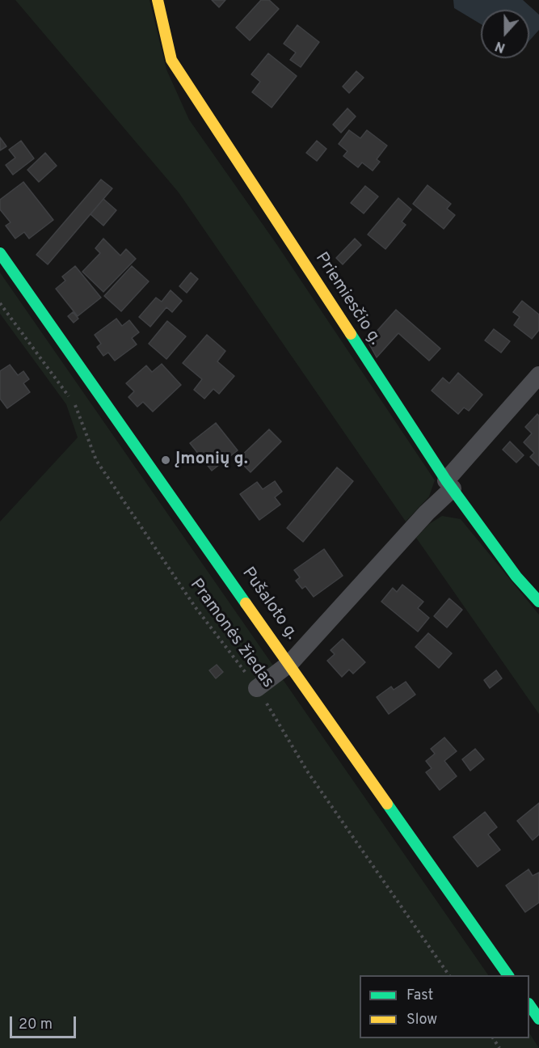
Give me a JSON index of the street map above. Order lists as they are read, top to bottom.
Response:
{
  "streets": {
    "main road": ["Priemiesčio g.", "Pušaloto g."],
    "path": ["Pramonės žiedas"]
  },
  "places": ["Įmonių g."],
  "legend": ["Fast", "Slow"],
  "scale_bar": "20 m",
  "north": "bottom"
}
